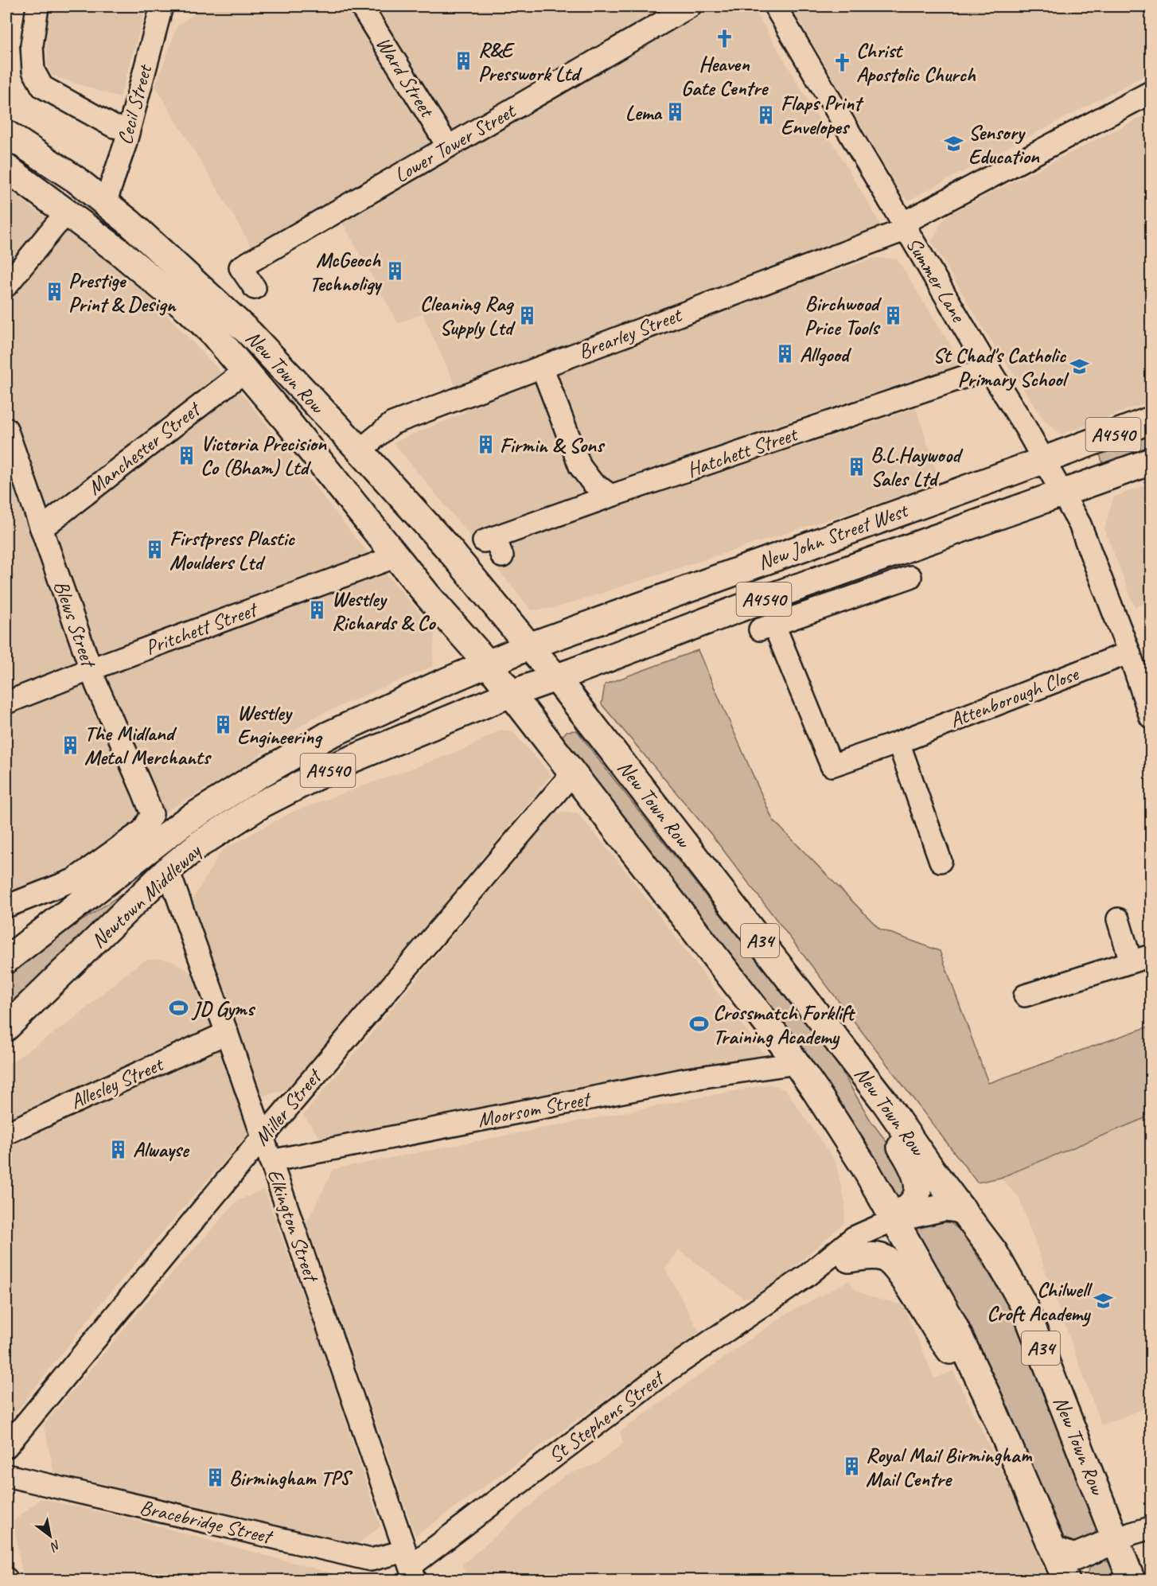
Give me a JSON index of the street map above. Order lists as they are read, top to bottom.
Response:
{
  "streets": {
    "main road": [
      "New Town Row",
      "A4540",
      "New John Street West",
      "Newtown Middleway",
      "A34"
    ],
    "street": [
      "Ward Street",
      "Cecil Street",
      "Lower Tower Street",
      "Summer Lane",
      "Brearley Street",
      "Manchester Street",
      "Hatchett Street",
      "Blews Street",
      "Pritchett Street",
      "Attenborough Close",
      "Allesley Street",
      "Miller Street",
      "Moorsom Street",
      "Elkington Street",
      "St Stephens Street",
      "Bracebridge Street"
    ]
  },
  "crossings": [
    ["Ward Street", "Lower Tower Street"],
    ["Cecil Street", "New Town Row"],
    ["Summer Lane", "Brearley Street"],
    ["Summer Lane", "Hatchett Street"],
    ["Summer Lane", "New John Street West"],
    ["Summer Lane", "Attenborough Close"],
    ["Brearley Street", "New Town Row"],
    ["New Town Row", "Manchester Street"],
    ["New Town Row", "New John Street West"],
    ["New Town Row", "Pritchett Street"],
    ["New Town Row", "Newtown Middleway"],
    ["New Town Row", "A34"],
    ["Manchester Street", "Blews Street"],
    ["New John Street West", "Newtown Middleway"],
    ["New John Street West", "A34"],
    ["Blews Street", "Pritchett Street"],
    ["Newtown Middleway", "A34"],
    ["Newtown Middleway", "Elkington Street"],
    ["A34", "Miller Street"],
    ["A34", "Moorsom Street"],
    ["A34", "St Stephens Street"],
    ["Allesley Street", "Elkington Street"],
    ["Miller Street", "Elkington Street"],
    ["Moorsom Street", "Elkington Street"],
    ["Elkington Street", "St Stephens Street"],
    ["Elkington Street", "Bracebridge Street"],
    ["St Stephens Street", "Bracebridge Street"]
  ],
  "places": {
    "church": ["Heaven Gate Centre", "Christ Apostolic Church"],
    "building": [
      "R&E Presswork Ltd",
      "Lema",
      "Flaps Print Envelopes",
      "McGeoch Technoligy",
      "Prestige Print & Design",
      "Cleaning Rag Supply Ltd",
      "Birchwood Price Tools",
      "Allgood",
      "Firmin & Sons",
      "Victoria Precision Co (Bham) Ltd",
      "B.L.Haywood Sales Ltd",
      "Firstpress Plastic Moulders Ltd",
      "Westley Richards & Co",
      "Westley Engineering",
      "The Midland Metal Merchants",
      "Alwayse",
      "Royal Mail Birmingham Mail Centre",
      "Birmingham TPS"
    ],
    "school or university": ["Sensory Education", "St Chad's Catholic Primary School", "Chilwell Croft Academy"],
    "sports": ["JD Gyms", "Crossmatch Forklift Training Academy"]
  },
  "north": "bottom right"
}
